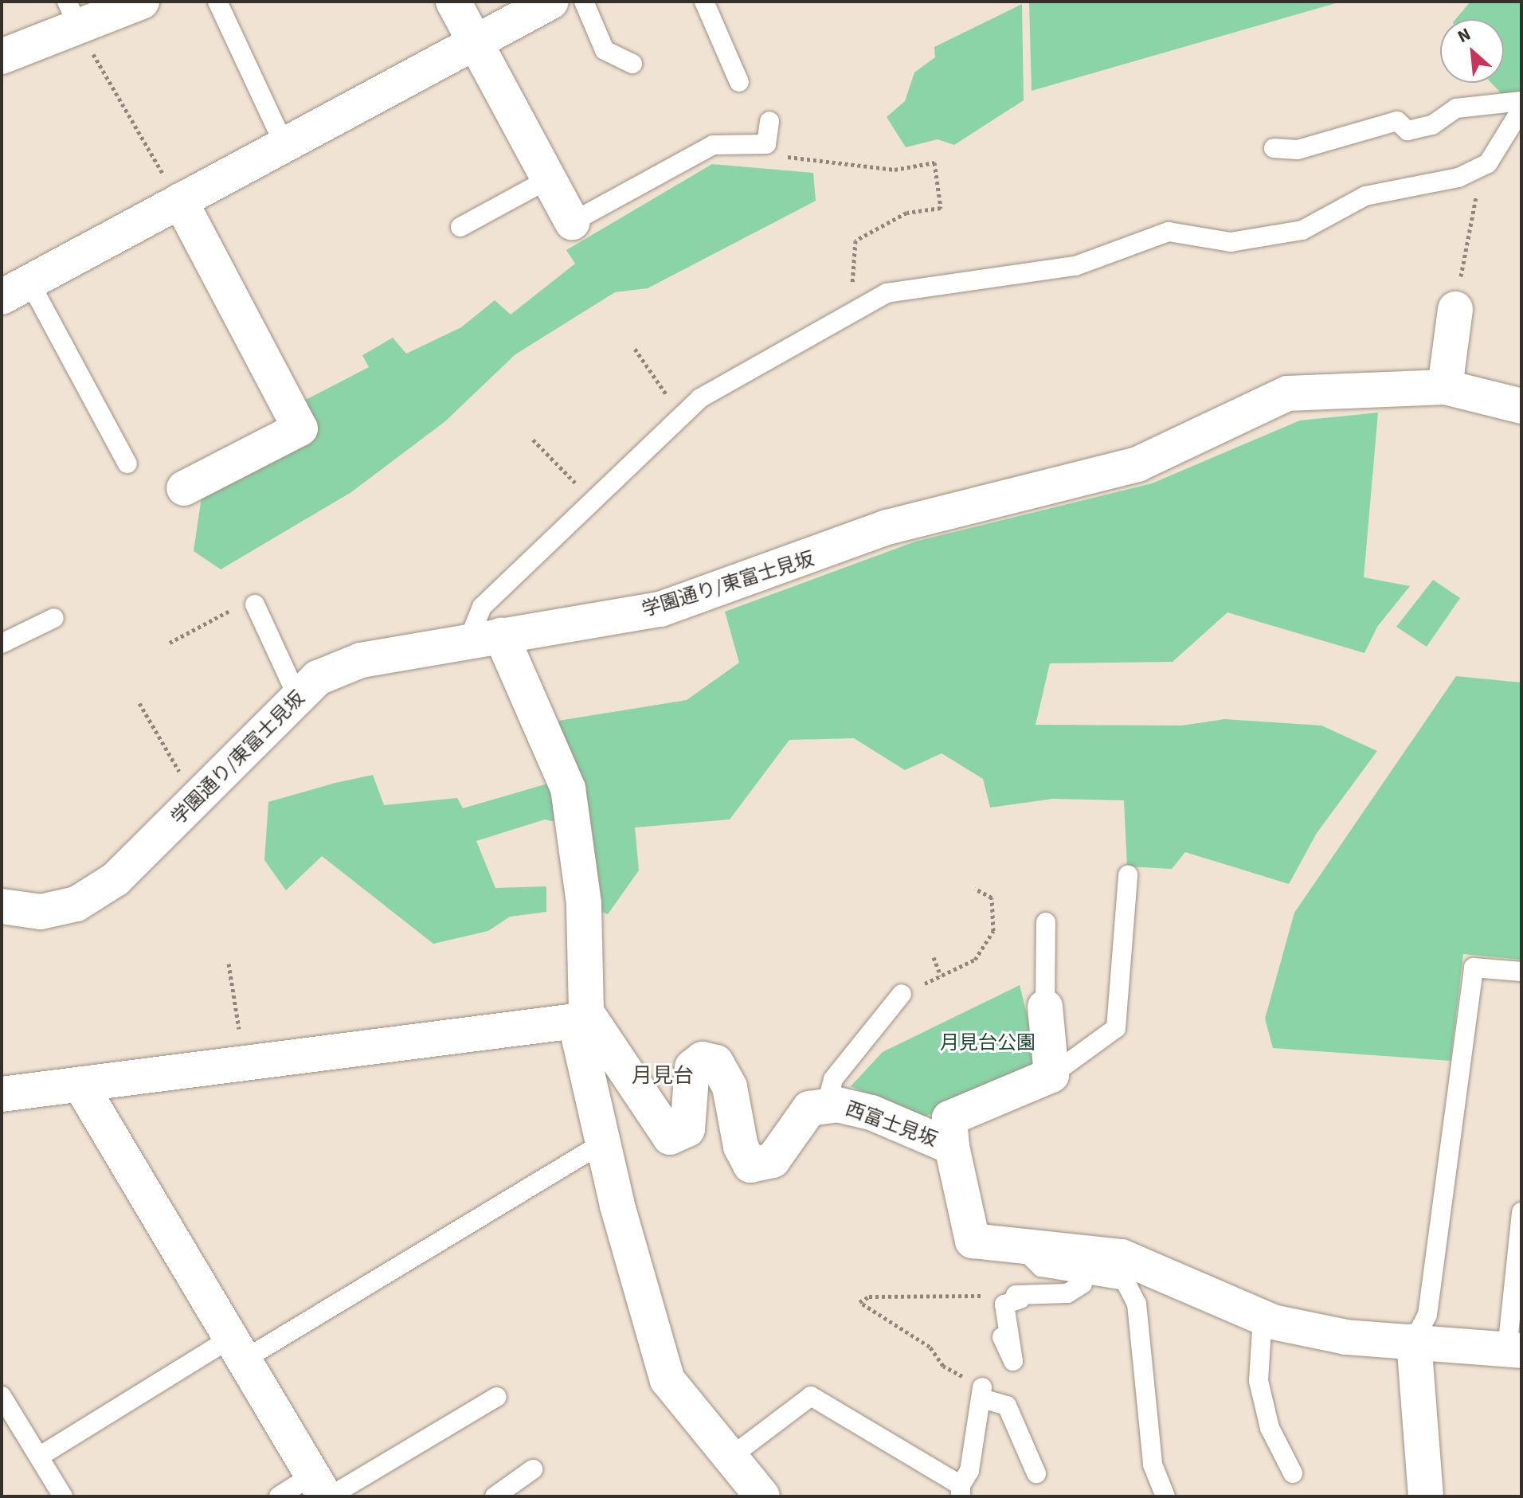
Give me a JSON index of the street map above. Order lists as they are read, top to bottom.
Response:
{
  "streets": {
    "street": ["学園通り/東富士見坂", "西富士見坂"]
  },
  "districts": ["月見台"],
  "parks": ["月見台公園"],
  "north": "top left"
}
